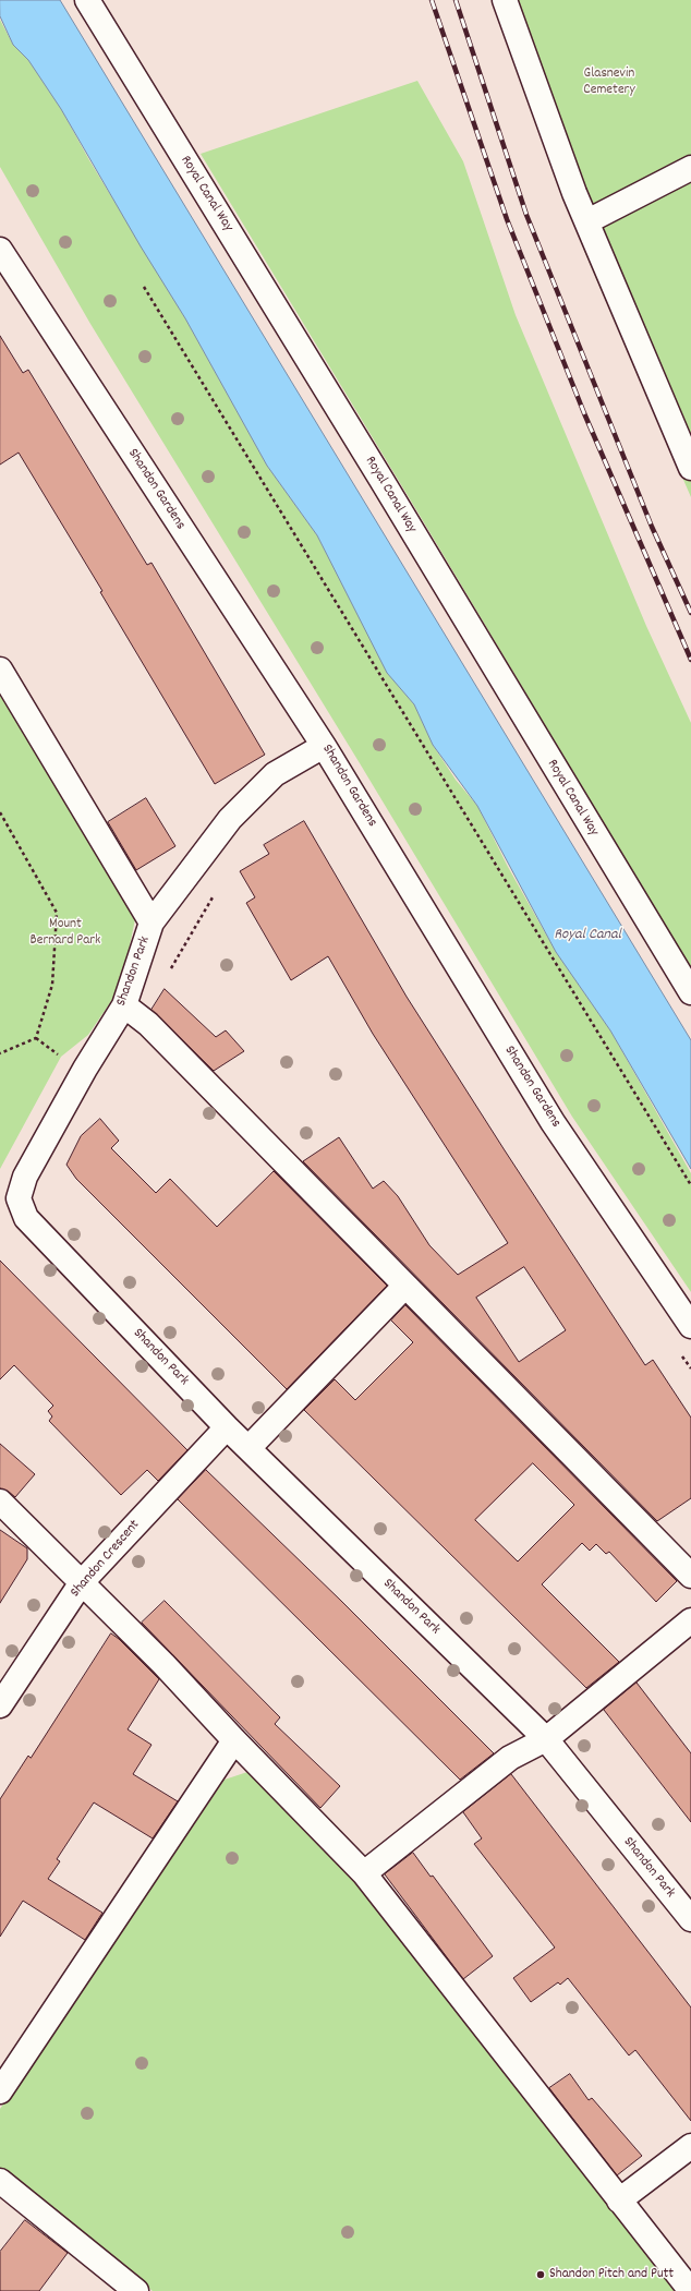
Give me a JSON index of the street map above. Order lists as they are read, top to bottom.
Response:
{
  "streets": {
    "street": [
      "Royal Canal Way",
      "Shandon Gardens",
      "Shandon Park",
      "Shandon Crescent"
    ]
  },
  "crossings": [
    ["Shandon Gardens", "Shandon Park"],
    ["Shandon Park", "Shandon Crescent"]
  ],
  "water": ["Royal Canal"],
  "parks": ["Glasnevin Cemetery", "Mount Bernard Park"],
  "places": ["Shandon Pitch and Putt"]
}
